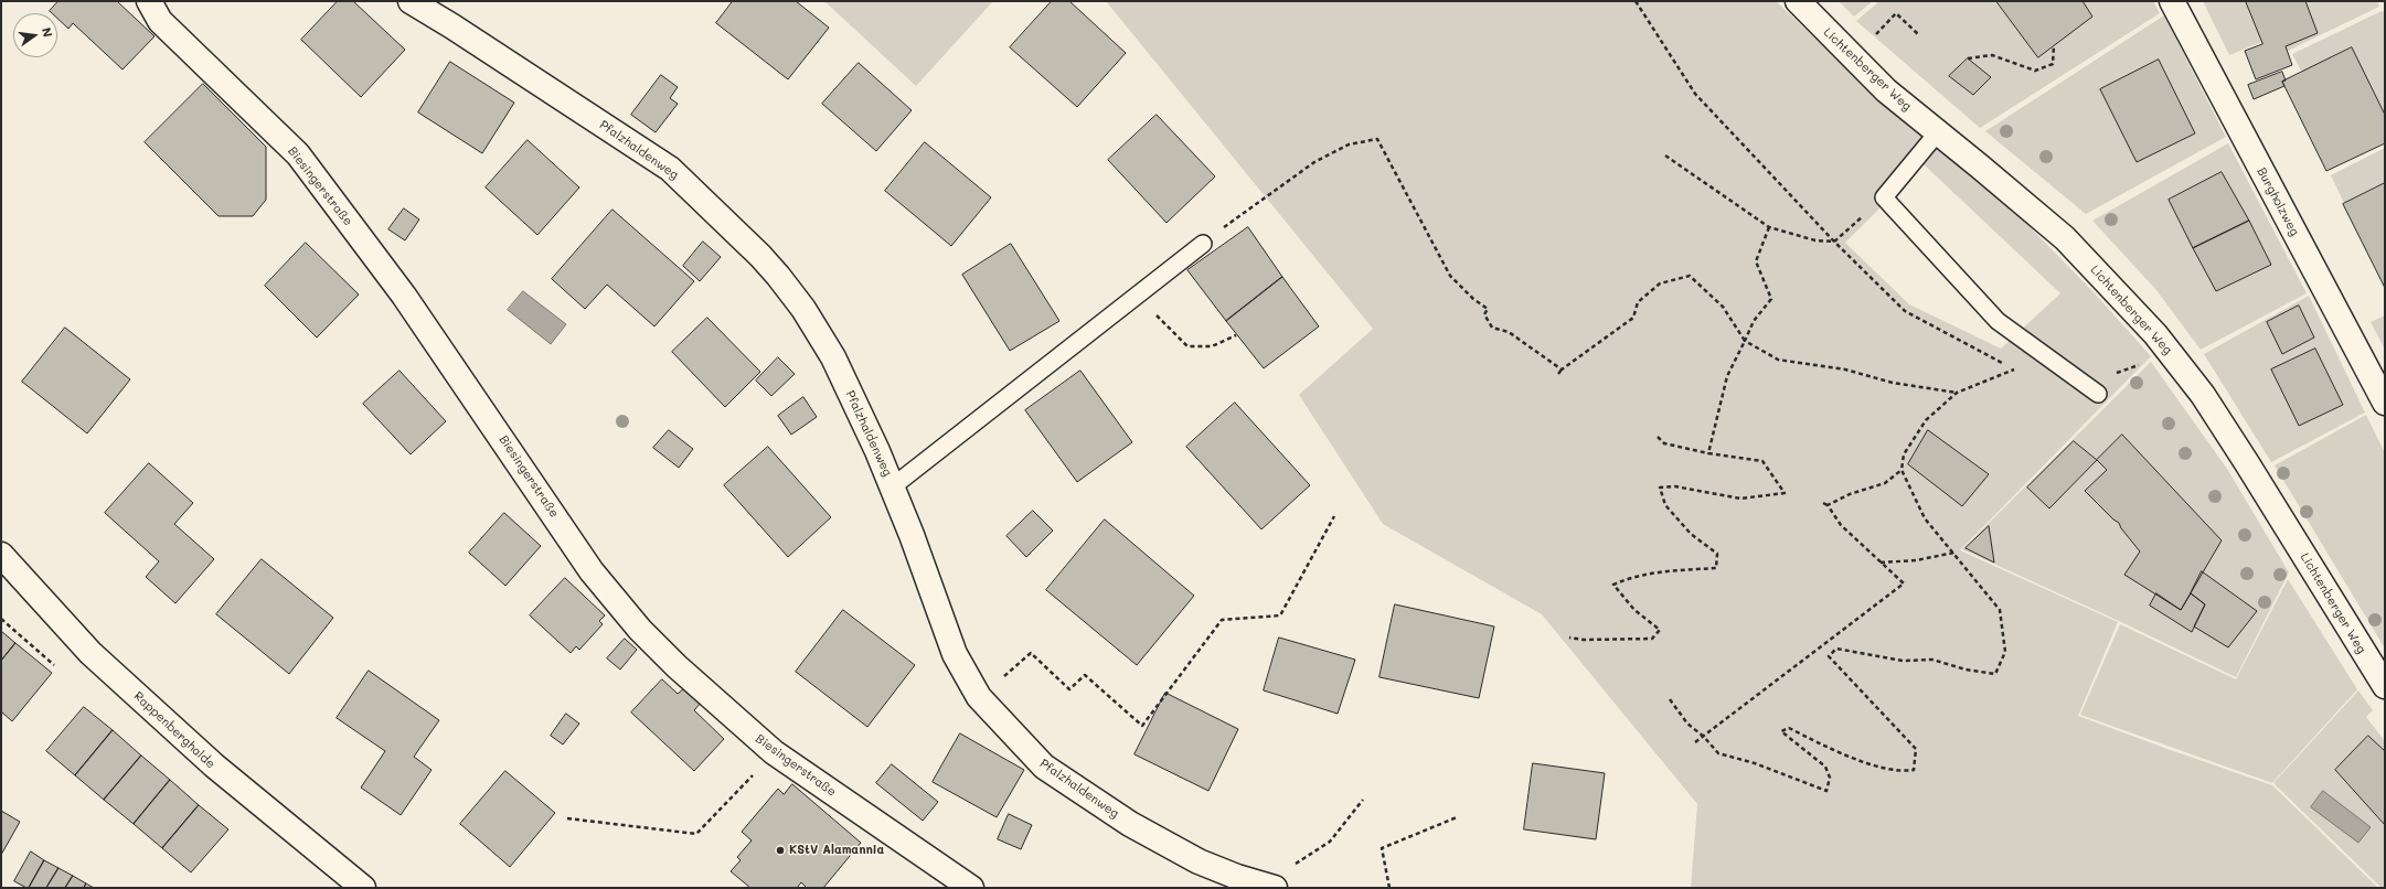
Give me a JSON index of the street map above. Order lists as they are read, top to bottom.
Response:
{
  "streets": {
    "street": [
      "Lichtenberger Weg",
      "Pfalzhaldenweg",
      "Biesingerstraße",
      "Burgholzweg",
      "Rappenberghalde"
    ]
  },
  "places": ["KStV Alamannia"],
  "north": "right"
}
